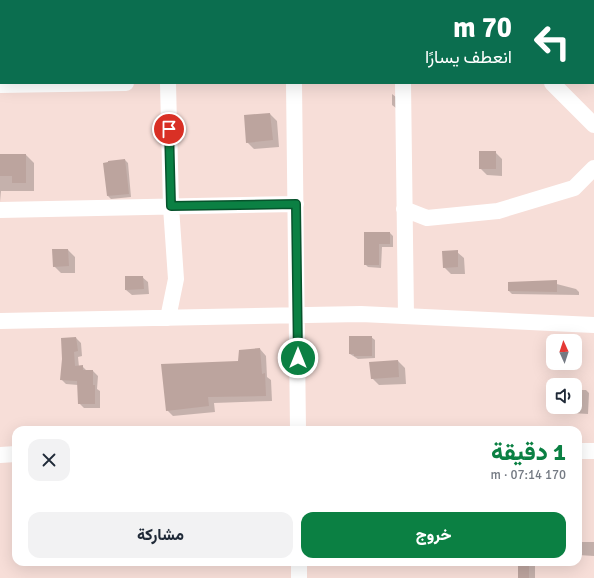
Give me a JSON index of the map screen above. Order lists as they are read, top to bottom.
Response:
{
  "north": "top",
  "page": {
    "turn": ["70 m", "انعطف يسارًا"],
    "heading": ["1 دقيقة", "170 m · 07:14"],
    "buttons": ["خروج", "مشاركة"]
  }
}
